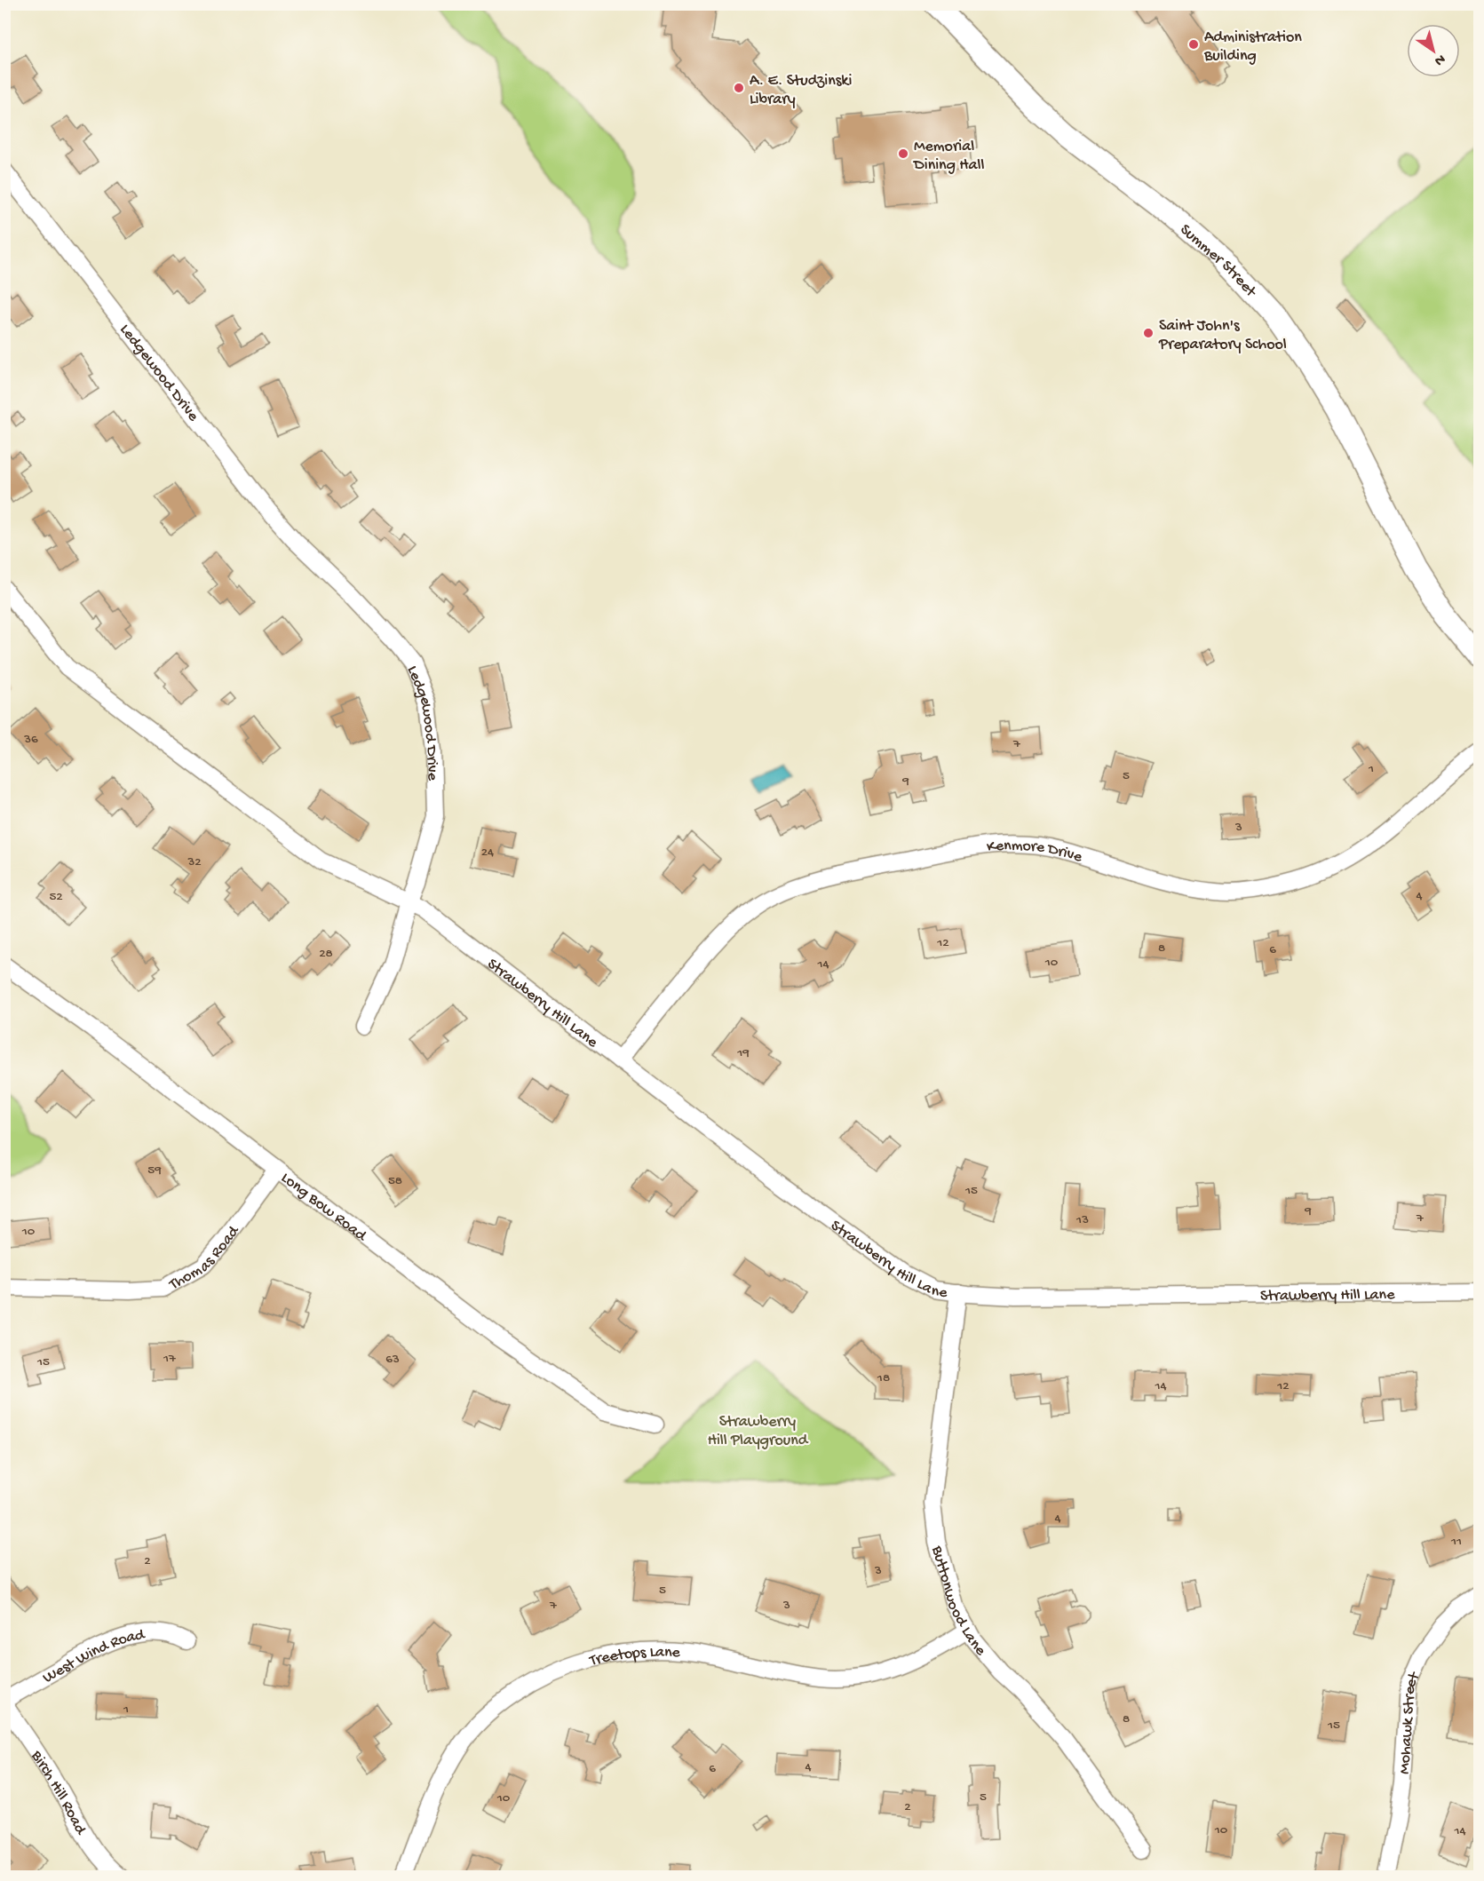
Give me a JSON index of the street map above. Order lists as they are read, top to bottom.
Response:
{
  "streets": {
    "street": [
      "Summer Street",
      "Ledgewood Drive",
      "Kenmore Drive",
      "Strawberry Hill Lane",
      "Long Bow Road",
      "Thomas Road",
      "Buttonwood Lane",
      "West Wind Road",
      "Treetops Lane",
      "Mohawk Street",
      "Birch Hill Road"
    ]
  },
  "crossings": [
    ["Ledgewood Drive", "Strawberry Hill Lane"],
    ["Kenmore Drive", "Strawberry Hill Lane"],
    ["Strawberry Hill Lane", "Buttonwood Lane"],
    ["Long Bow Road", "Thomas Road"],
    ["Buttonwood Lane", "Treetops Lane"],
    ["West Wind Road", "Birch Hill Road"]
  ],
  "parks": ["Strawberry Hill Playground"],
  "places": [
    "Administration Building",
    "A. E. Studzinski Library",
    "Memorial Dining Hall",
    "Saint John's Preparatory School"
  ],
  "house_numbers": [
    "36",
    "7",
    "1",
    "5",
    "9",
    "3",
    "24",
    "32",
    "4",
    "52",
    "12",
    "8",
    "6",
    "28",
    "10",
    "14",
    "19",
    "59",
    "58",
    "15",
    "9",
    "7",
    "13",
    "10",
    "17",
    "63",
    "15",
    "18",
    "14",
    "12",
    "4",
    "11",
    "2",
    "3",
    "5",
    "7",
    "3",
    "1",
    "8",
    "15",
    "4",
    "6",
    "5",
    "10",
    "2",
    "10",
    "14"
  ],
  "north": "bottom right"
}
